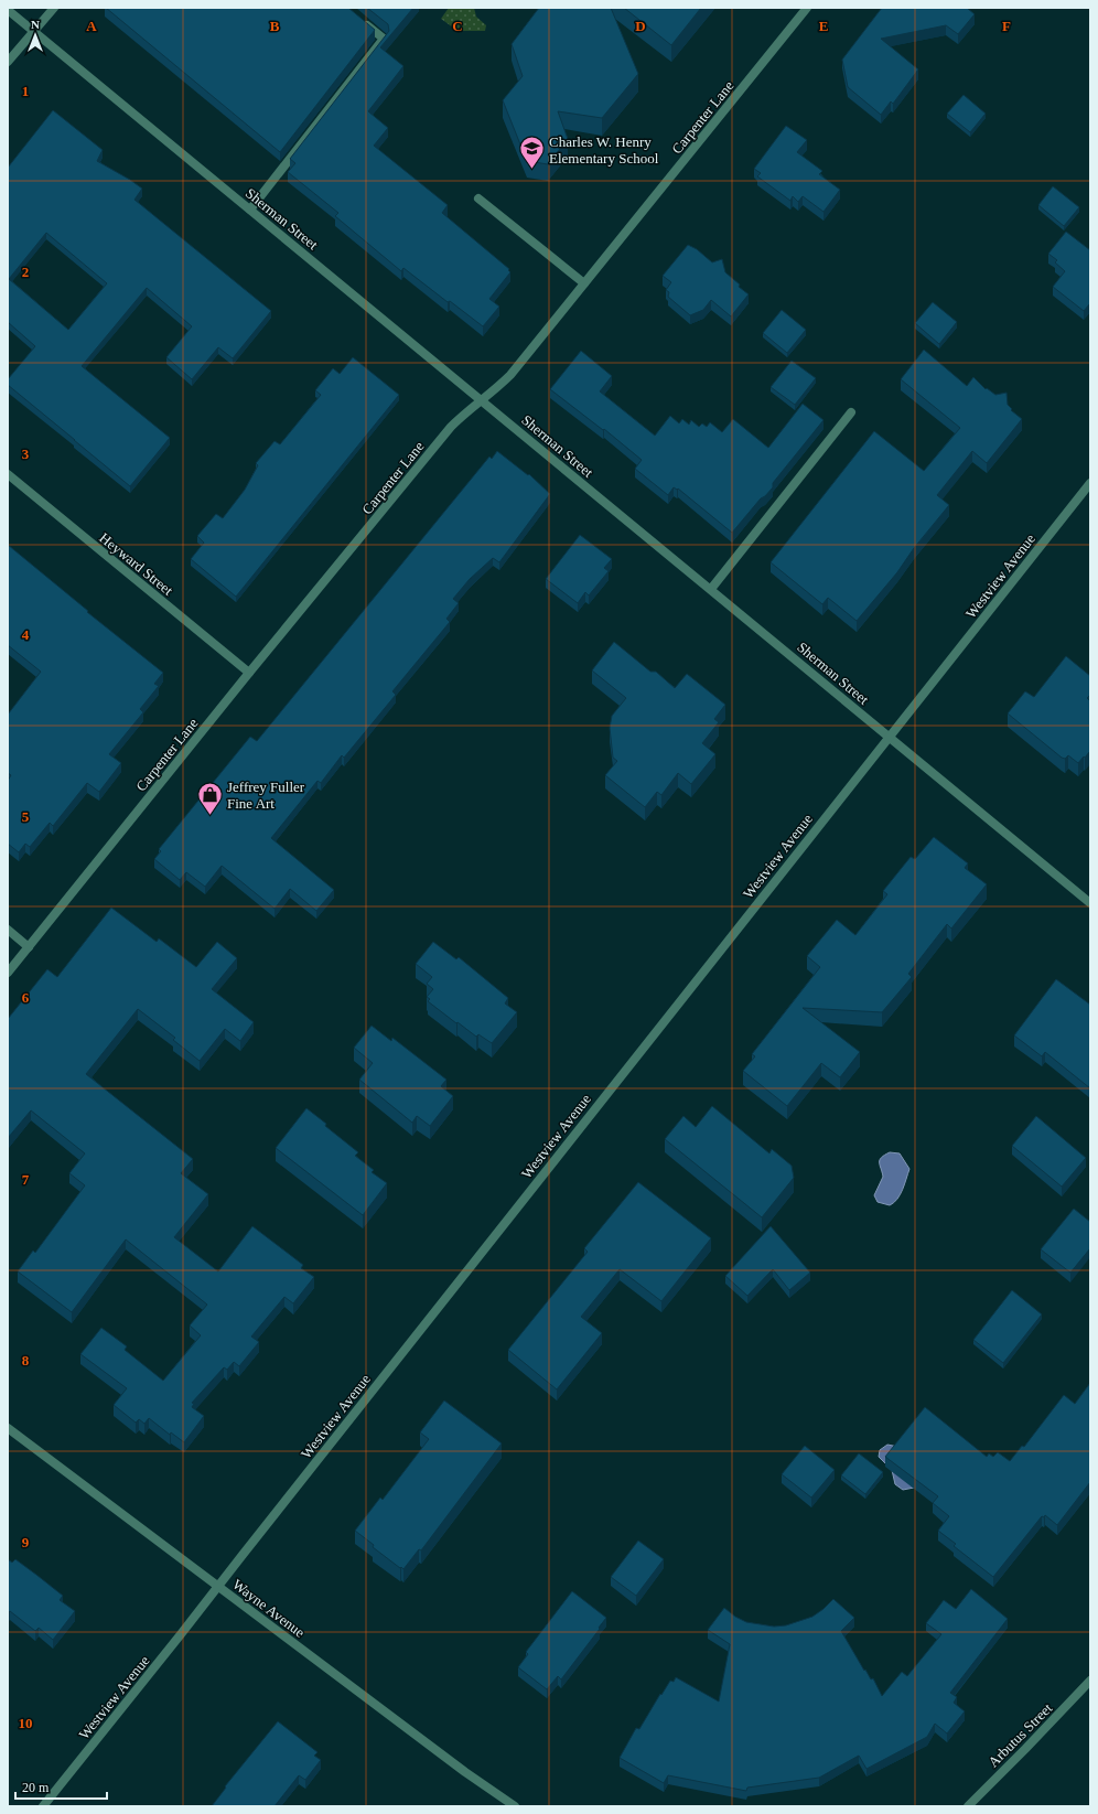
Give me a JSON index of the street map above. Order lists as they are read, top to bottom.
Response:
{
  "streets": {
    "street": [
      "Carpenter Lane",
      "Sherman Street",
      "Heyward Street",
      "Westview Avenue",
      "Wayne Avenue",
      "Arbutus Street"
    ]
  },
  "crossings": [
    ["Carpenter Lane", "Sherman Street"],
    ["Carpenter Lane", "Heyward Street"],
    ["Sherman Street", "Westview Avenue"],
    ["Westview Avenue", "Wayne Avenue"]
  ],
  "places": {
    "school or university": ["Charles W. Henry Elementary School"],
    "shop": ["Jeffrey Fuller Fine Art"]
  },
  "scale_bar": "20 m",
  "north": "top",
  "grid": {
    "columns": [
      "A",
      "B",
      "C",
      "D",
      "E",
      "F"
    ],
    "rows": [
      "1",
      "2",
      "3",
      "4",
      "5",
      "6",
      "7",
      "8",
      "9",
      "10"
    ]
  }
}
